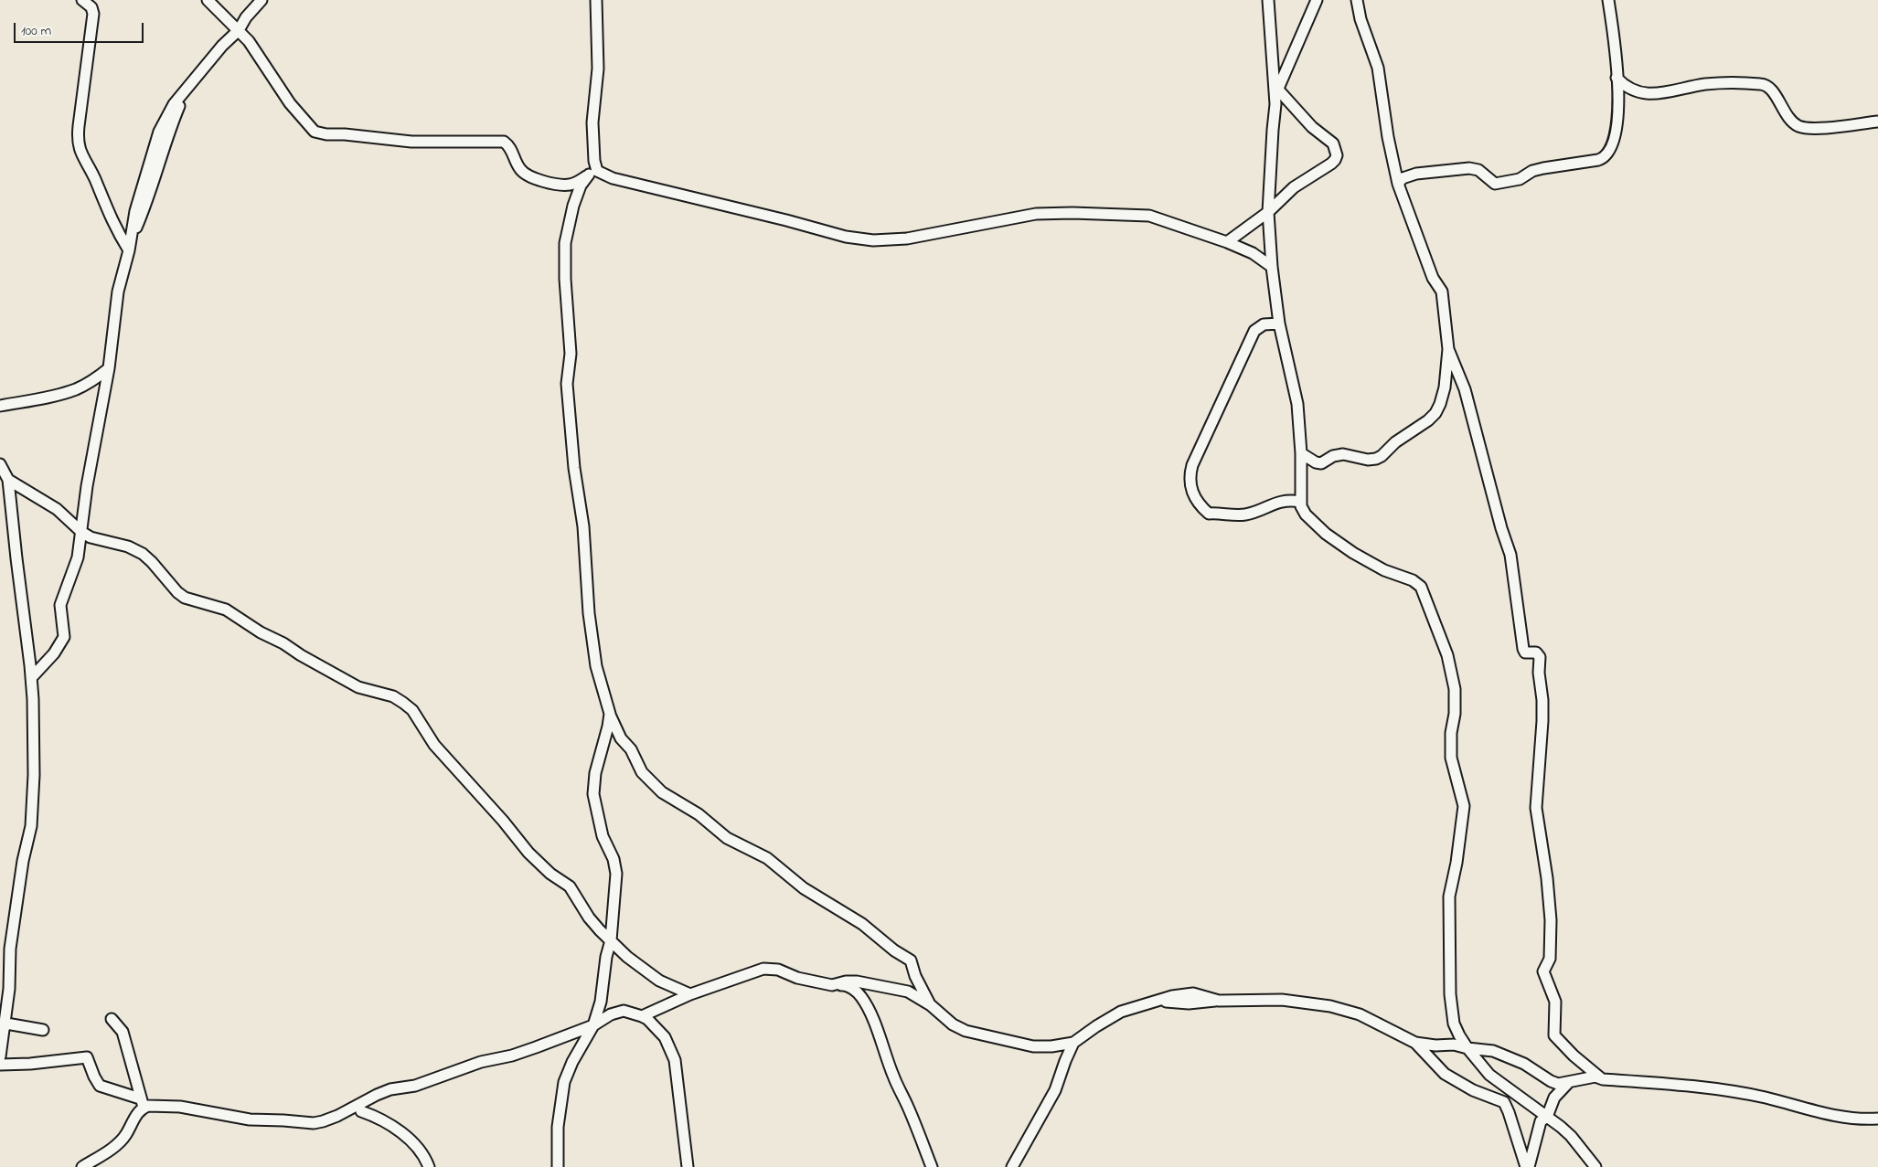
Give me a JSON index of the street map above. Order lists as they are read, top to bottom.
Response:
{
  "scale_bar": "100 m"
}
